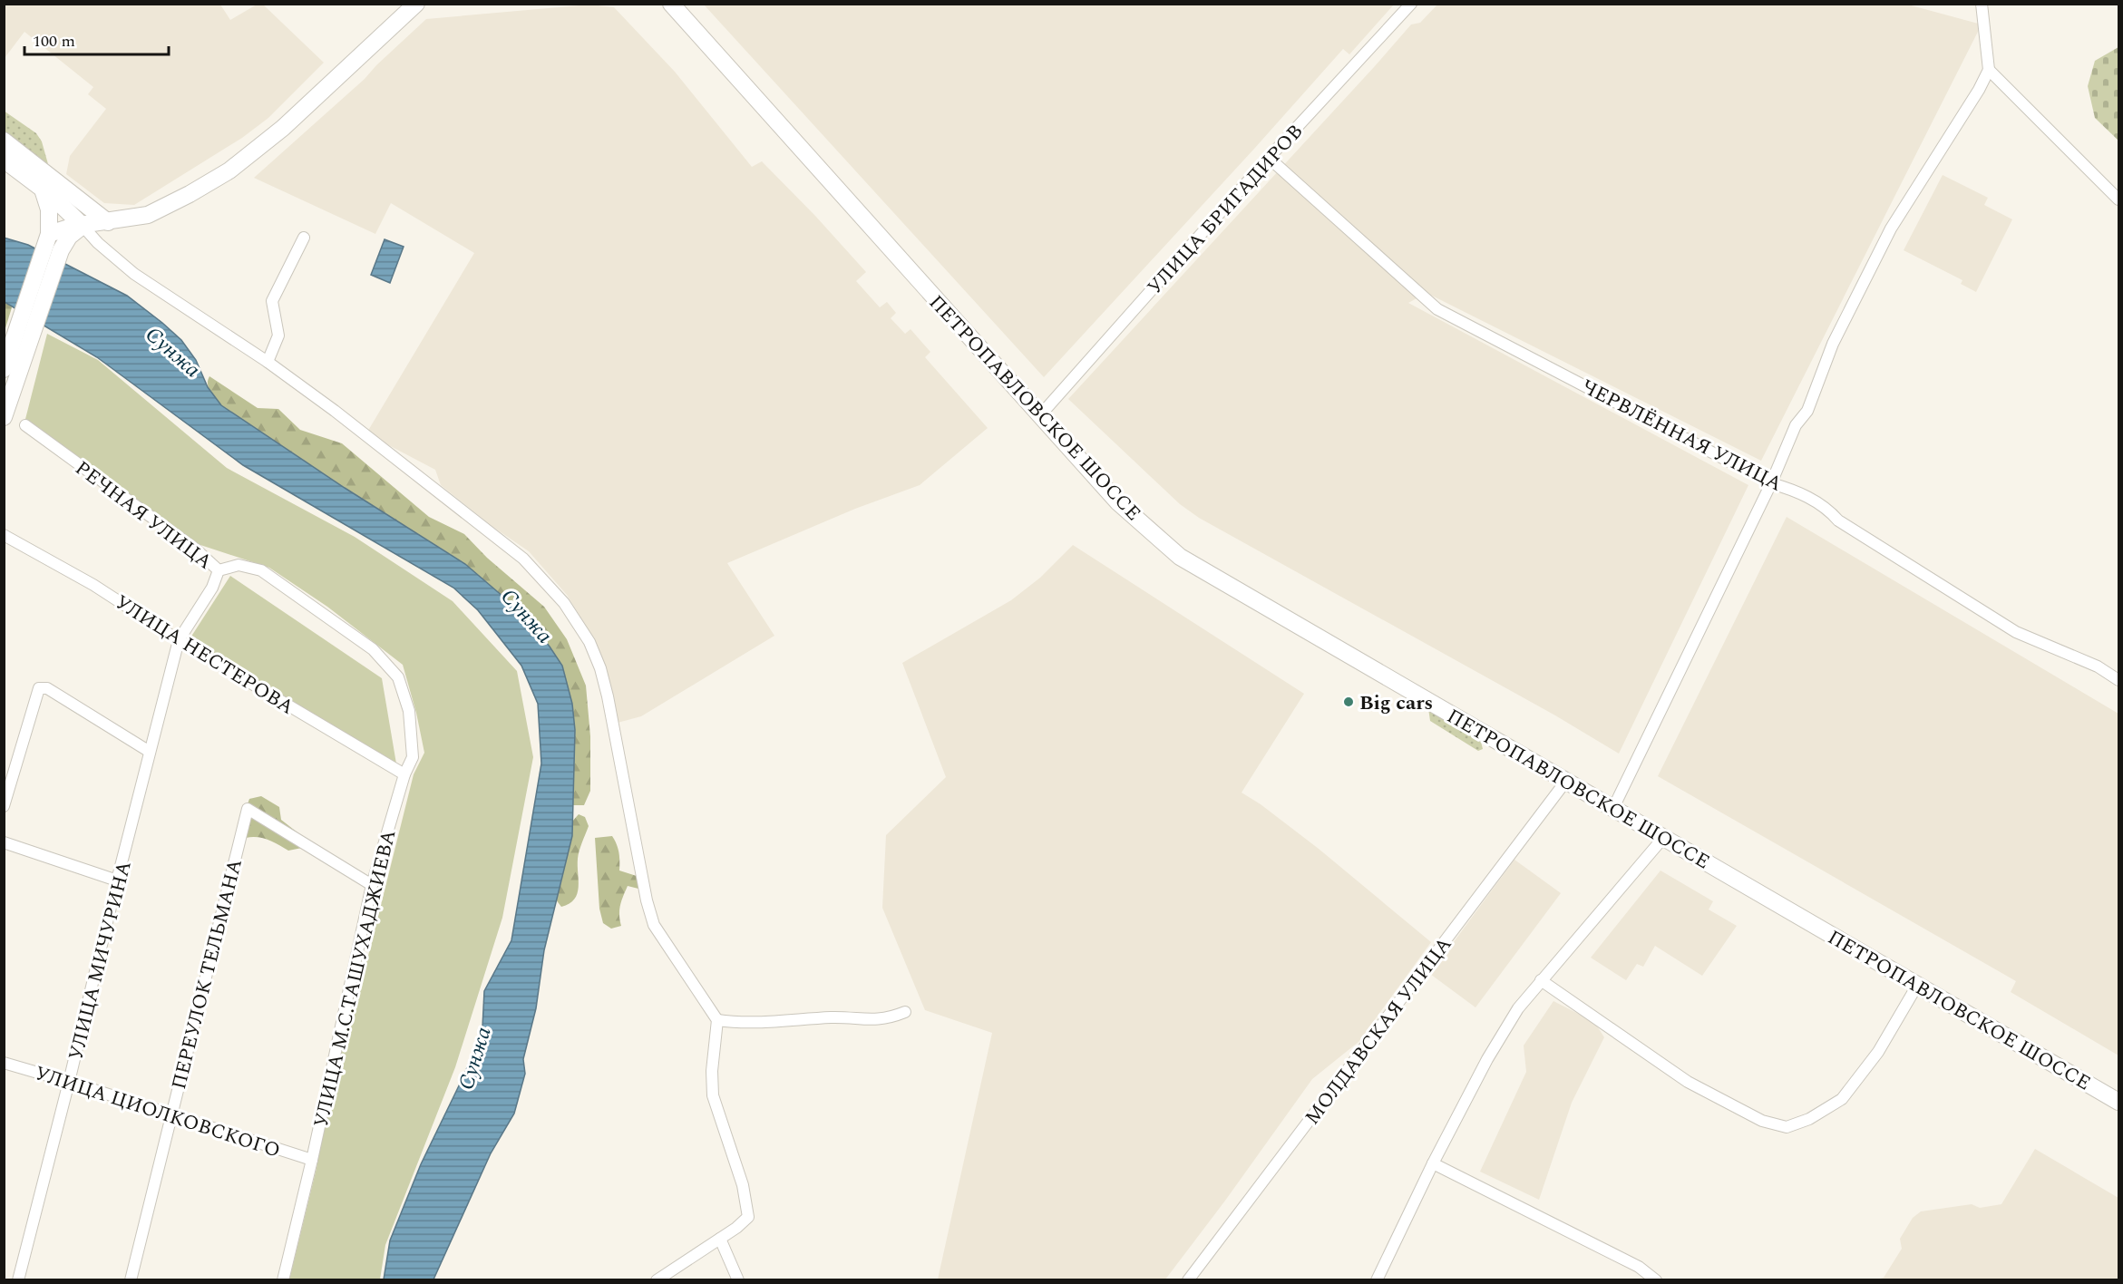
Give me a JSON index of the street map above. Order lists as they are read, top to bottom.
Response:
{
  "streets": {
    "main road": ["ПЕТРОПАВЛОВСКОЕ ШОССЕ"],
    "street": [
      "УЛИЦА БРИГАДИРОВ",
      "ЧЕРВЛЁННАЯ УЛИЦА",
      "РЕЧНАЯ УЛИЦА",
      "УЛИЦА НЕСТЕРОВА",
      "УЛИЦА МИЧУРИНА",
      "ПЕРЕУЛОК ТЕЛЬМАНА",
      "УЛИЦА М.С.ТАШУХАДЖИЕВА",
      "МОЛДАВСКАЯ УЛИЦА",
      "УЛИЦА ЦИОЛКОВСКОГО"
    ]
  },
  "crossings": [
    ["УЛИЦА БРИГАДИРОВ", "ПЕТРОПАВЛОВСКОЕ ШОССЕ"],
    ["УЛИЦА БРИГАДИРОВ", "ЧЕРВЛЁННАЯ УЛИЦА"],
    ["ПЕТРОПАВЛОВСКОЕ ШОССЕ", "МОЛДАВСКАЯ УЛИЦА"],
    ["РЕЧНАЯ УЛИЦА", "УЛИЦА МИЧУРИНА"],
    ["РЕЧНАЯ УЛИЦА", "УЛИЦА М.С.ТАШУХАДЖИЕВА"],
    ["УЛИЦА НЕСТЕРОВА", "УЛИЦА МИЧУРИНА"],
    ["УЛИЦА НЕСТЕРОВА", "УЛИЦА М.С.ТАШУХАДЖИЕВА"],
    ["УЛИЦА МИЧУРИНА", "УЛИЦА ЦИОЛКОВСКОГО"],
    ["ПЕРЕУЛОК ТЕЛЬМАНА", "УЛИЦА М.С.ТАШУХАДЖИЕВА"],
    ["ПЕРЕУЛОК ТЕЛЬМАНА", "УЛИЦА ЦИОЛКОВСКОГО"],
    ["УЛИЦА М.С.ТАШУХАДЖИЕВА", "УЛИЦА ЦИОЛКОВСКОГО"]
  ],
  "water": ["Сунжа"],
  "places": ["Big cars"],
  "scale_bar": "100 m"
}
